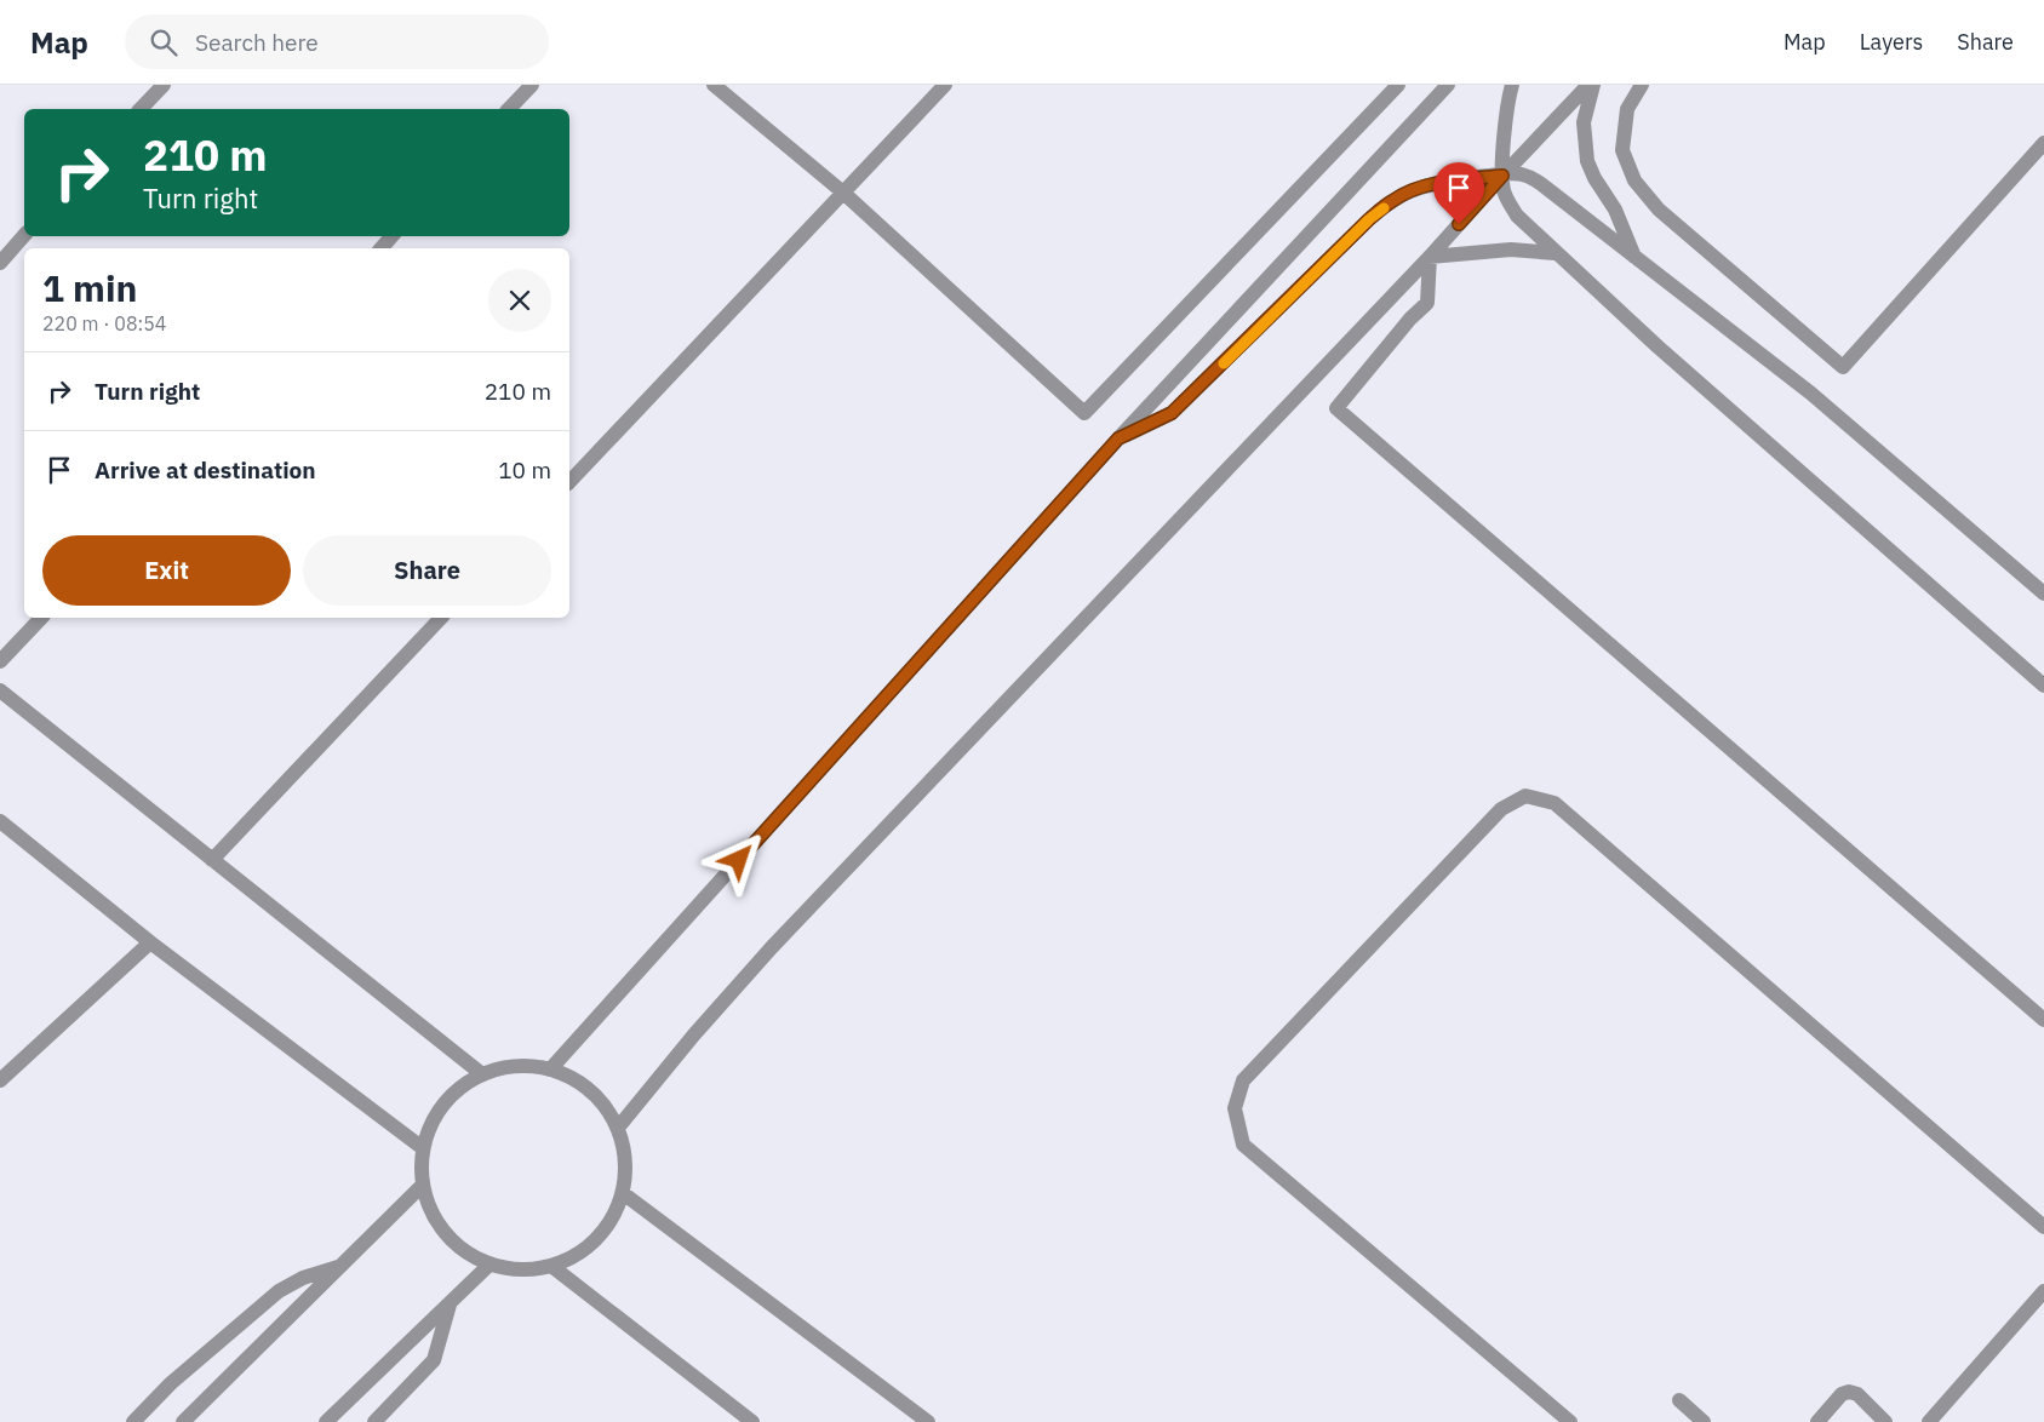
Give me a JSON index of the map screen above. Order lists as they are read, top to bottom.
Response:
{
  "page": {
    "header": "Map",
    "search": "Search here",
    "nav": ["Map", "Layers", "Share"],
    "turn": ["210 m", "Turn right"],
    "heading": ["1 min", "220 m · 08:54"],
    "list": [
      {
        "name": "Turn right",
        "value": "210 m"
      },
      {
        "name": "Arrive at destination",
        "value": "10 m"
      }
    ],
    "buttons": ["Exit", "Share"]
  }
}
